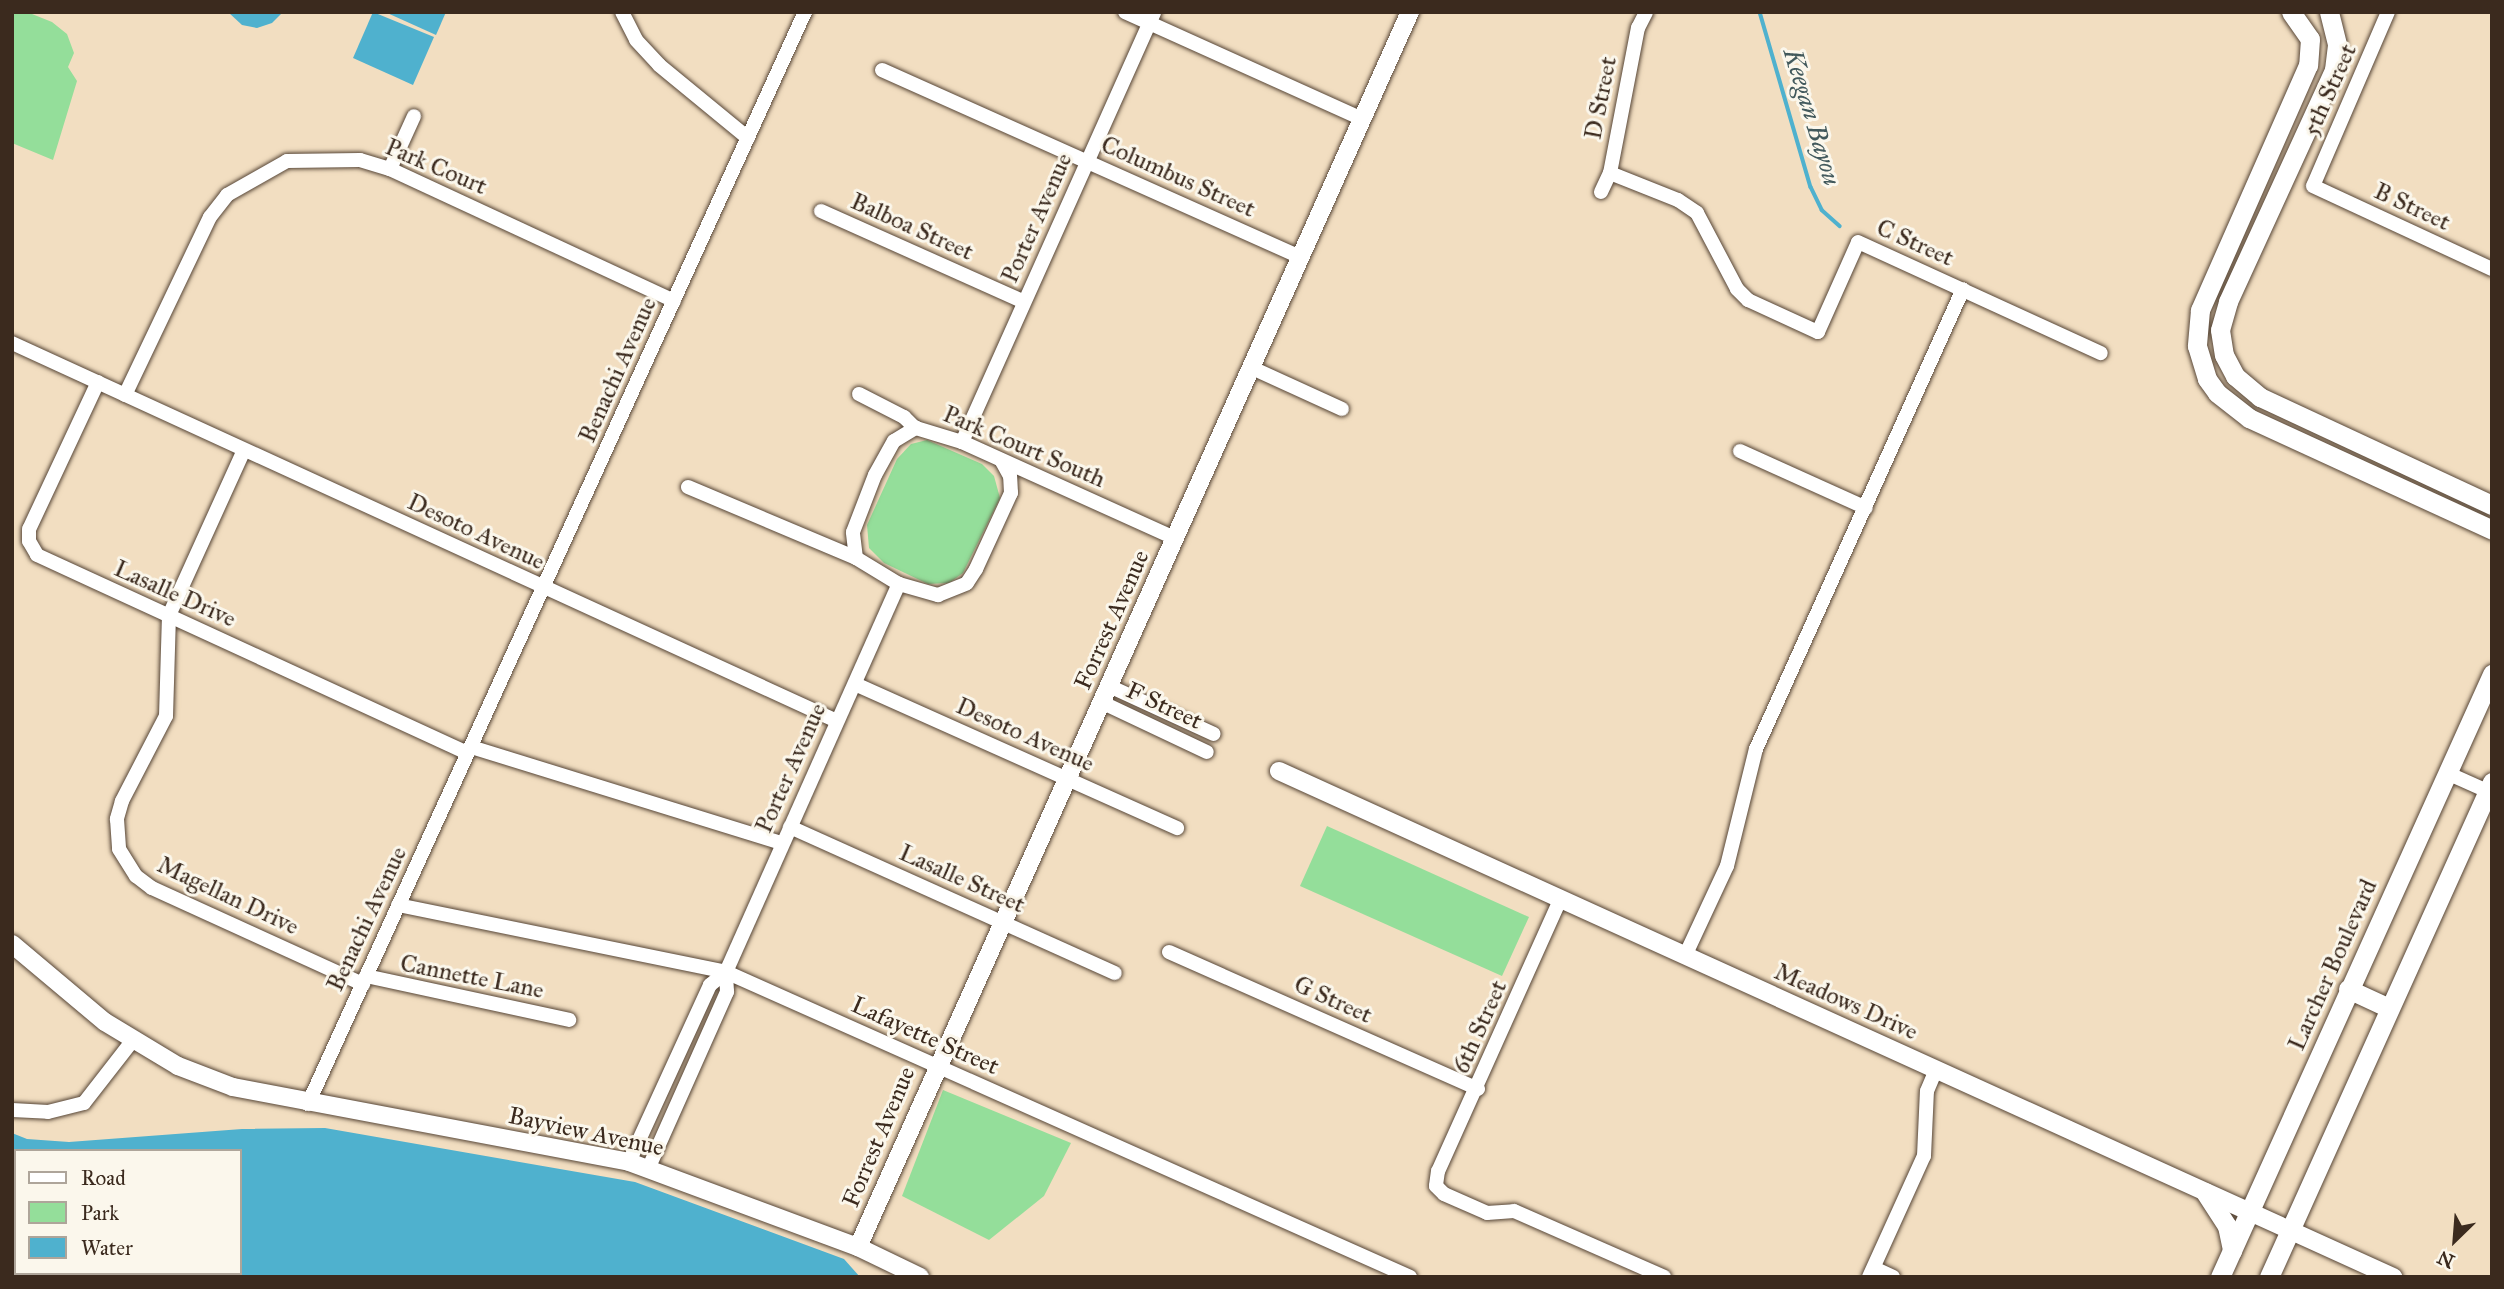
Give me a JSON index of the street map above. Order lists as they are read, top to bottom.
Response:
{
  "streets": {
    "main road": ["Larcher Boulevard"],
    "street": [
      "5th Street",
      "D Street",
      "Park Court",
      "Columbus Street",
      "B Street",
      "Porter Avenue",
      "Balboa Street",
      "C Street",
      "Benachi Avenue",
      "Park Court South",
      "Desoto Avenue",
      "Lasalle Drive",
      "Forrest Avenue",
      "F Street",
      "Lasalle Street",
      "Magellan Drive",
      "Cannette Lane",
      "G Street",
      "Meadows Drive",
      "6th Street",
      "Lafayette Street",
      "Bayview Avenue"
    ]
  },
  "crossings": [
    ["5th Street", "B Street"],
    ["D Street", "C Street"],
    ["Park Court", "Benachi Avenue"],
    ["Park Court", "Desoto Avenue"],
    ["Columbus Street", "Porter Avenue"],
    ["Columbus Street", "Forrest Avenue"],
    ["Porter Avenue", "Balboa Street"],
    ["Porter Avenue", "Park Court South"],
    ["Porter Avenue", "Desoto Avenue"],
    ["Porter Avenue", "Lasalle Street"],
    ["Porter Avenue", "Lafayette Street"],
    ["Porter Avenue", "Bayview Avenue"],
    ["Benachi Avenue", "Desoto Avenue"],
    ["Benachi Avenue", "Lasalle Drive"],
    ["Benachi Avenue", "Magellan Drive"],
    ["Benachi Avenue", "Cannette Lane"],
    ["Benachi Avenue", "Lafayette Street"],
    ["Benachi Avenue", "Bayview Avenue"],
    ["Park Court South", "Forrest Avenue"],
    ["Desoto Avenue", "Lasalle Drive"],
    ["Desoto Avenue", "Forrest Avenue"],
    ["Lasalle Drive", "Magellan Drive"],
    ["Forrest Avenue", "F Street"],
    ["Forrest Avenue", "Lasalle Street"],
    ["Forrest Avenue", "Lafayette Street"],
    ["Forrest Avenue", "Bayview Avenue"],
    ["Magellan Drive", "Cannette Lane"],
    ["Larcher Boulevard", "Meadows Drive"],
    ["G Street", "6th Street"],
    ["Meadows Drive", "6th Street"]
  ],
  "water": ["Keegan Bayou"],
  "legend": ["Road", "Park", "Water"],
  "north": "bottom left"
}
